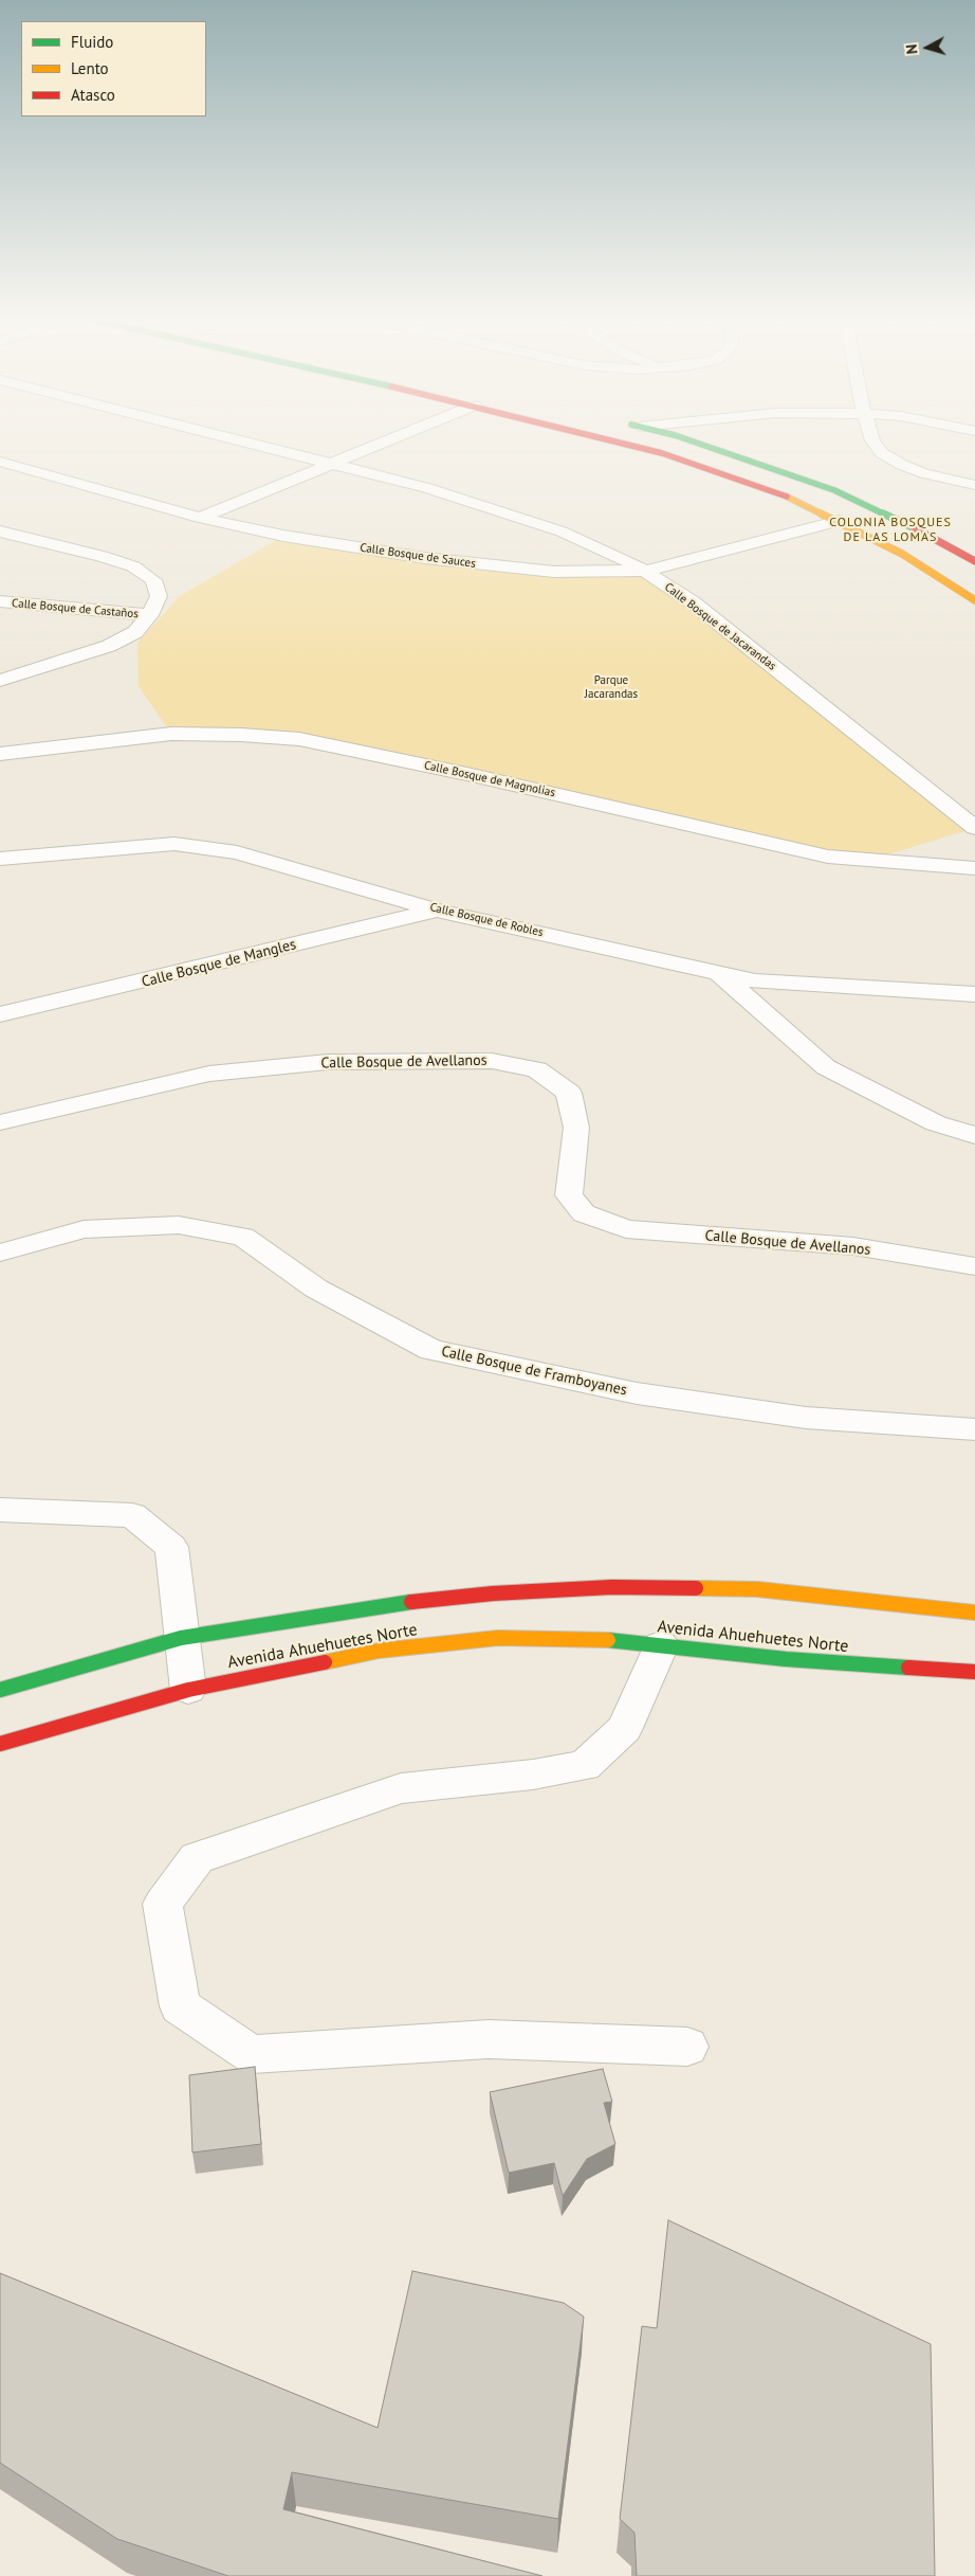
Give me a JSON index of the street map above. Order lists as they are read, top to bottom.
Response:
{
  "streets": {
    "main road": ["Avenida Ahuehuetes Norte"],
    "street": [
      "Calle Bosque de Sauces",
      "Calle Bosque de Castaños",
      "Calle Bosque de Jacarandas",
      "Calle Bosque de Magnolias",
      "Calle Bosque de Robles",
      "Calle Bosque de Mangles",
      "Calle Bosque de Avellanos",
      "Calle Bosque de Framboyanes"
    ]
  },
  "crossings": [
    ["Calle Bosque de Sauces", "Calle Bosque de Jacarandas"],
    ["Calle Bosque de Robles", "Calle Bosque de Mangles"]
  ],
  "districts": ["COLONIA BOSQUES DE LAS LOMAS"],
  "parks": ["Parque Jacarandas"],
  "legend": ["Fluido", "Lento", "Atasco"],
  "north": "left"
}
